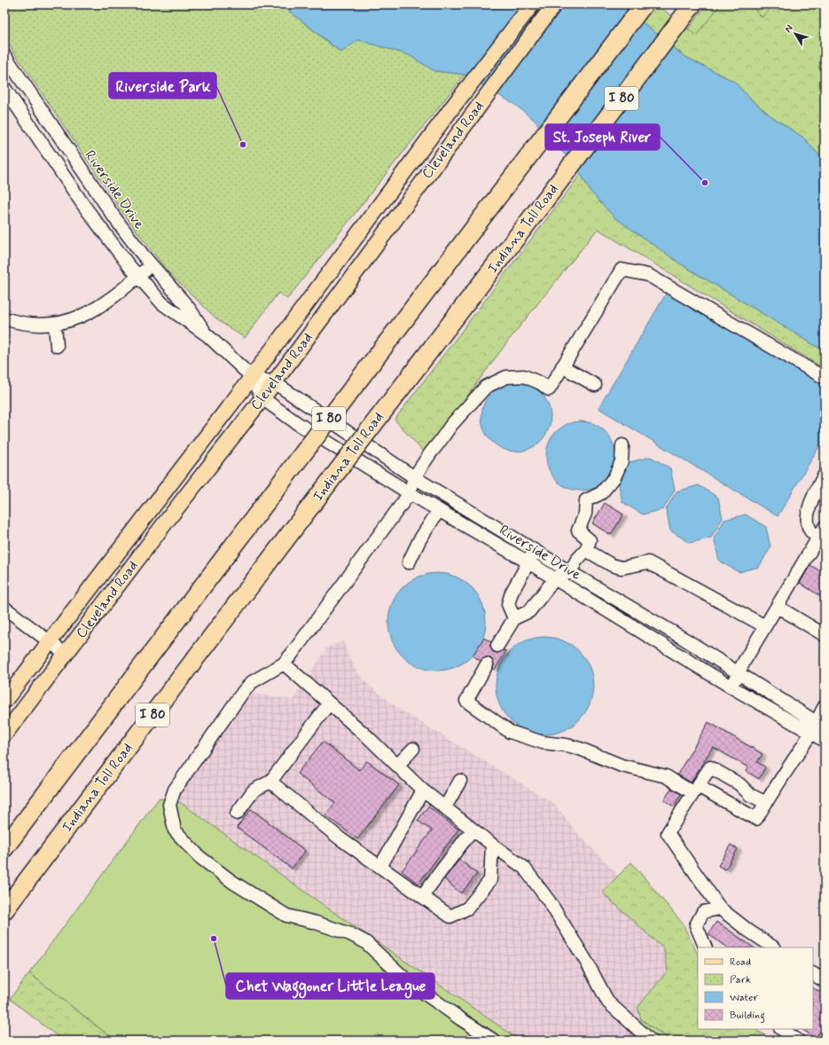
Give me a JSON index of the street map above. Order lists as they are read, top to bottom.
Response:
{
  "streets": {
    "highway": ["I 80", "Indiana Toll Road"],
    "main road": ["Cleveland Road"],
    "street": ["Riverside Drive"]
  },
  "crossings": [
    ["Cleveland Road", "Riverside Drive"]
  ],
  "places": ["Riverside Park", "St. Joseph River", "Chet Waggoner Little League"],
  "legend": [
    "Road",
    "Park",
    "Water",
    "Building"
  ],
  "north": "top left"
}
